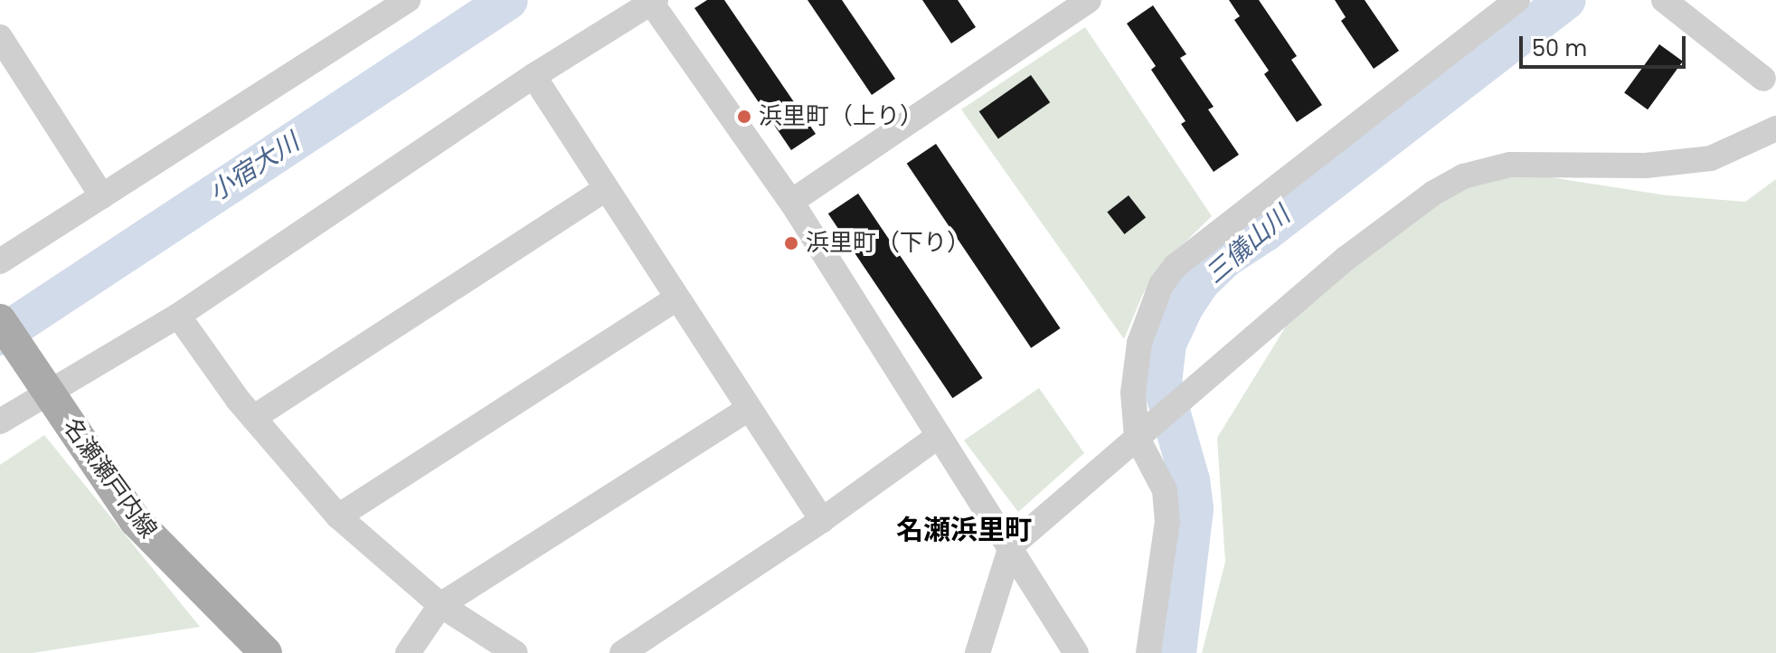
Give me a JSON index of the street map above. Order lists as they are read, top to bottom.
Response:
{
  "streets": {
    "main road": ["名瀬瀬戸内線"]
  },
  "districts": ["名瀬浜里町"],
  "water": ["小宿大川", "三儀山川"],
  "places": ["浜里町（上り）", "浜里町（下り）"],
  "scale_bar": "50 m"
}
